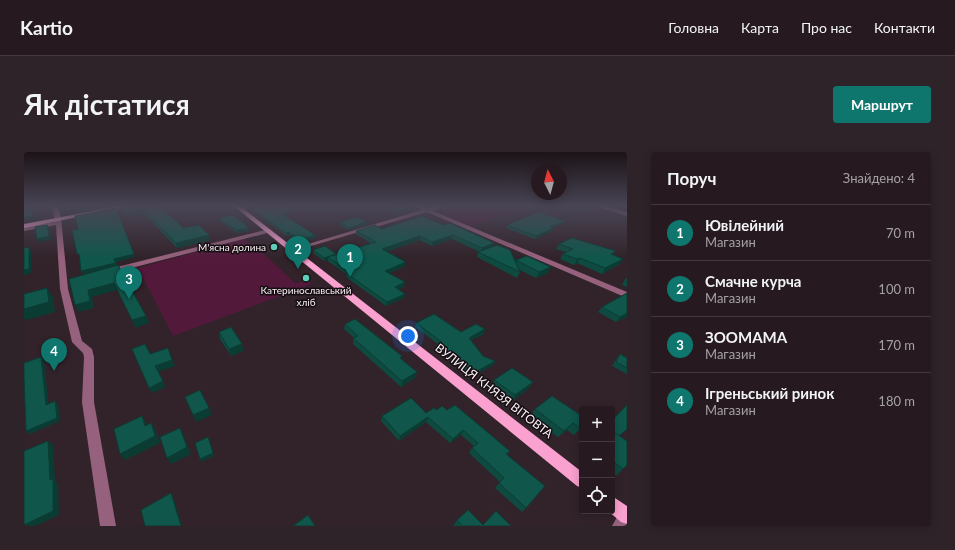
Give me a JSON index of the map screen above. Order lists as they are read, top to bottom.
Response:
{
  "streets": {
    "main road": ["ВУЛИЦЯ КНЯЗЯ ВІТОВТА"]
  },
  "places": ["М'ясна долина", "Катеринославський хліб"],
  "north": "top",
  "page": {
    "header": "Kartio",
    "nav": [
      "Головна",
      "Карта",
      "Про нас",
      "Контакти"
    ],
    "buttons": "Маршрут",
    "title": "Як дістатися",
    "heading": ["Поруч", "Знайдено: 4"],
    "list": [
      {
        "mark": "1",
        "name": "Ювілейний",
        "note": "Магазин",
        "value": "70 m"
      },
      {
        "mark": "2",
        "name": "Смачне курча",
        "note": "Магазин",
        "value": "100 m"
      },
      {
        "mark": "3",
        "name": "ЗООМАМА",
        "note": "Магазин",
        "value": "170 m"
      },
      {
        "mark": "4",
        "name": "Ігреньський ринок",
        "note": "Магазин",
        "value": "180 m"
      }
    ],
    "pins": [
      "2",
      "1",
      "3",
      "4"
    ],
    "map_buttons": ["+", "−"]
  }
}
